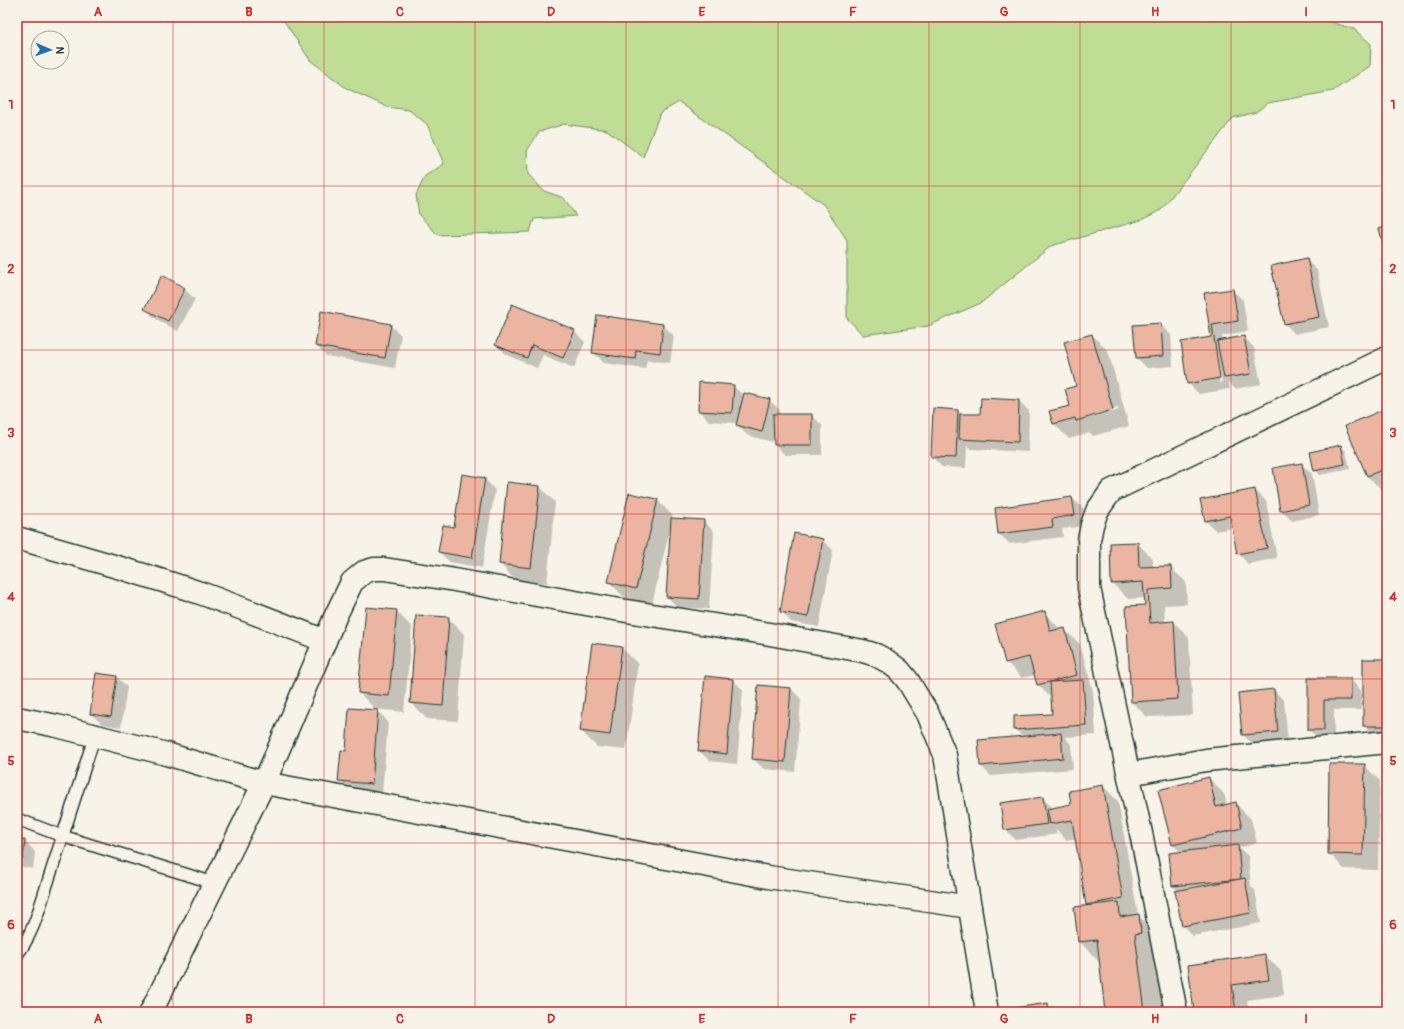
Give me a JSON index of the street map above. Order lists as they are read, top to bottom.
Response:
{
  "north": "right",
  "grid": {
    "columns": [
      "A",
      "B",
      "C",
      "D",
      "E",
      "F",
      "G",
      "H",
      "I"
    ],
    "rows": [
      "1",
      "2",
      "3",
      "4",
      "5",
      "6"
    ]
  }
}
